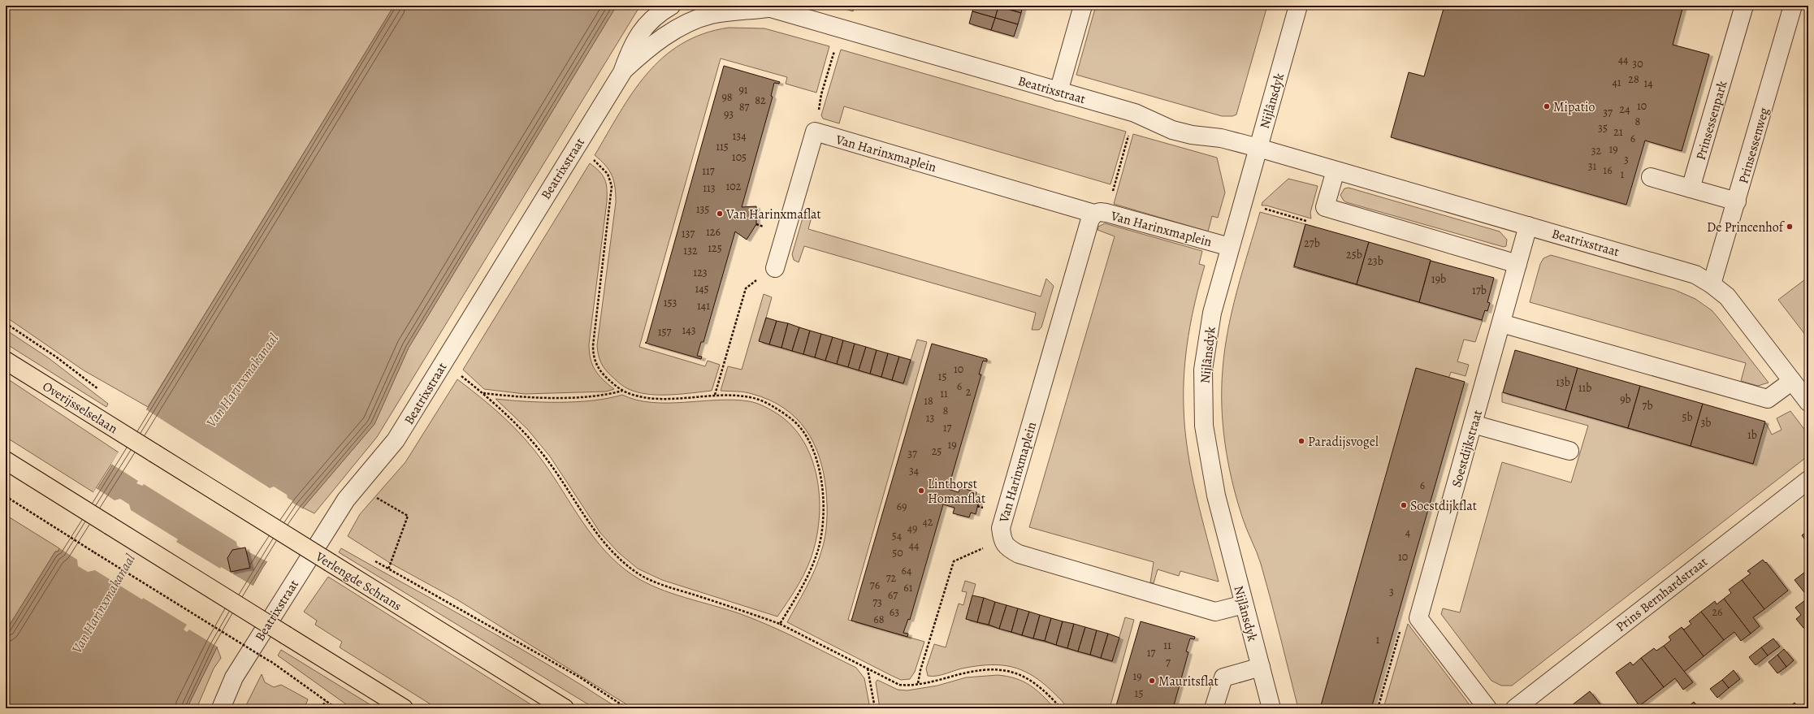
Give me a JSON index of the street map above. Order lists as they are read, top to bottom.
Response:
{
  "streets": {
    "main road": ["Overijsselselaan", "Verlengde Schrans"],
    "street": [
      "Beatrixstraat",
      "Nijlânsdyk",
      "Prinsessenpark",
      "Prinsessenweg",
      "Van Harinxmaplein",
      "Soestdijkstraat",
      "Prins Bernhardstraat"
    ]
  },
  "crossings": [
    ["Beatrixstraat", "Nijlânsdyk"],
    ["Beatrixstraat", "Prinsessenweg"],
    ["Beatrixstraat", "Soestdijkstraat"],
    ["Nijlânsdyk", "Van Harinxmaplein"],
    ["Overijsselselaan", "Verlengde Schrans"]
  ],
  "water": ["Van Harinxmakanaal"],
  "places": [
    "Mipatio",
    "Van Harinxmaflat",
    "De Princenhof",
    "Paradijsvogel",
    "Linthorst Homanflat",
    "Soestdijkflat",
    "Mauritsflat"
  ],
  "house_numbers": [
    "44",
    "30",
    "28",
    "41",
    "14",
    "91",
    "98",
    "82",
    "10",
    "87",
    "24",
    "37",
    "93",
    "8",
    "35",
    "21",
    "134",
    "6",
    "115",
    "19",
    "32",
    "105",
    "3",
    "31",
    "16",
    "117",
    "1",
    "102",
    "113",
    "135",
    "126",
    "137",
    "27b",
    "125",
    "132",
    "25b",
    "23b",
    "123",
    "19b",
    "145",
    "17b",
    "153",
    "141",
    "143",
    "157",
    "10",
    "15",
    "13b",
    "6",
    "11b",
    "2",
    "11",
    "9b",
    "18",
    "7b",
    "8",
    "5b",
    "13",
    "3b",
    "17",
    "1b",
    "19",
    "25",
    "37",
    "34",
    "6",
    "69",
    "42",
    "49",
    "4",
    "54",
    "44",
    "50",
    "10",
    "64",
    "72",
    "76",
    "61",
    "3",
    "67",
    "73",
    "63",
    "26",
    "68",
    "1",
    "11",
    "17",
    "7",
    "19",
    "15"
  ]
}
